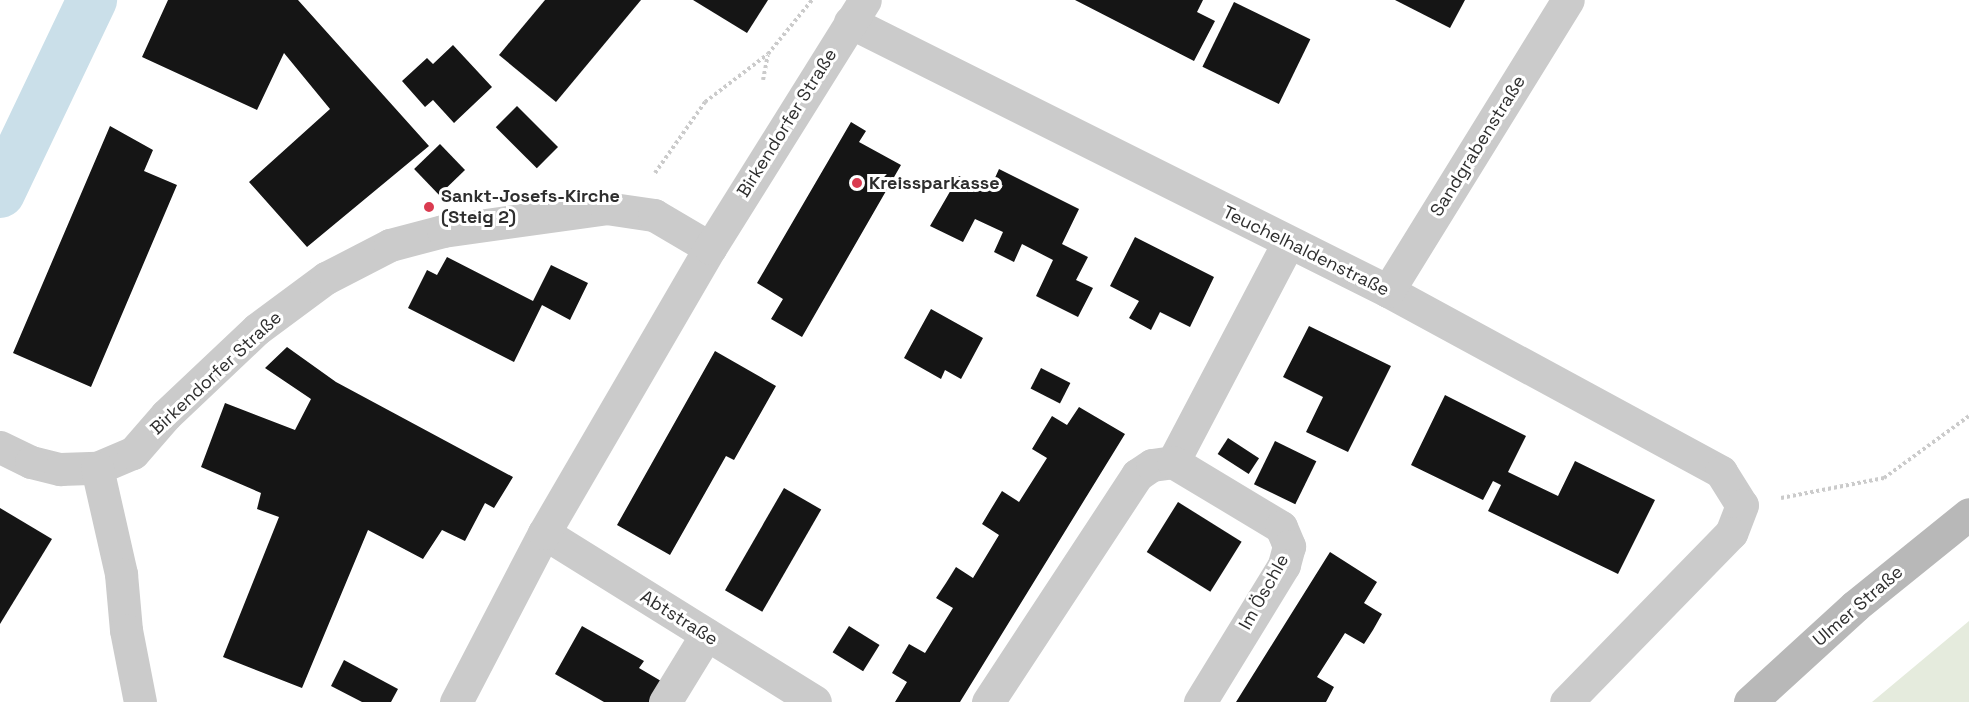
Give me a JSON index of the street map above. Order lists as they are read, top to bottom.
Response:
{
  "streets": {
    "main road": ["Ulmer Straße"],
    "street": [
      "Birkendorfer Straße",
      "Sandgrabenstraße",
      "Teuchelhaldenstraße",
      "Im Öschle",
      "Abtstraße"
    ]
  },
  "crossings": [
    ["Birkendorfer Straße", "Teuchelhaldenstraße"],
    ["Birkendorfer Straße", "Abtstraße"],
    ["Sandgrabenstraße", "Teuchelhaldenstraße"]
  ],
  "places": ["Kreissparkasse", "Sankt-Josefs-Kirche (Steig 2)"]
}
